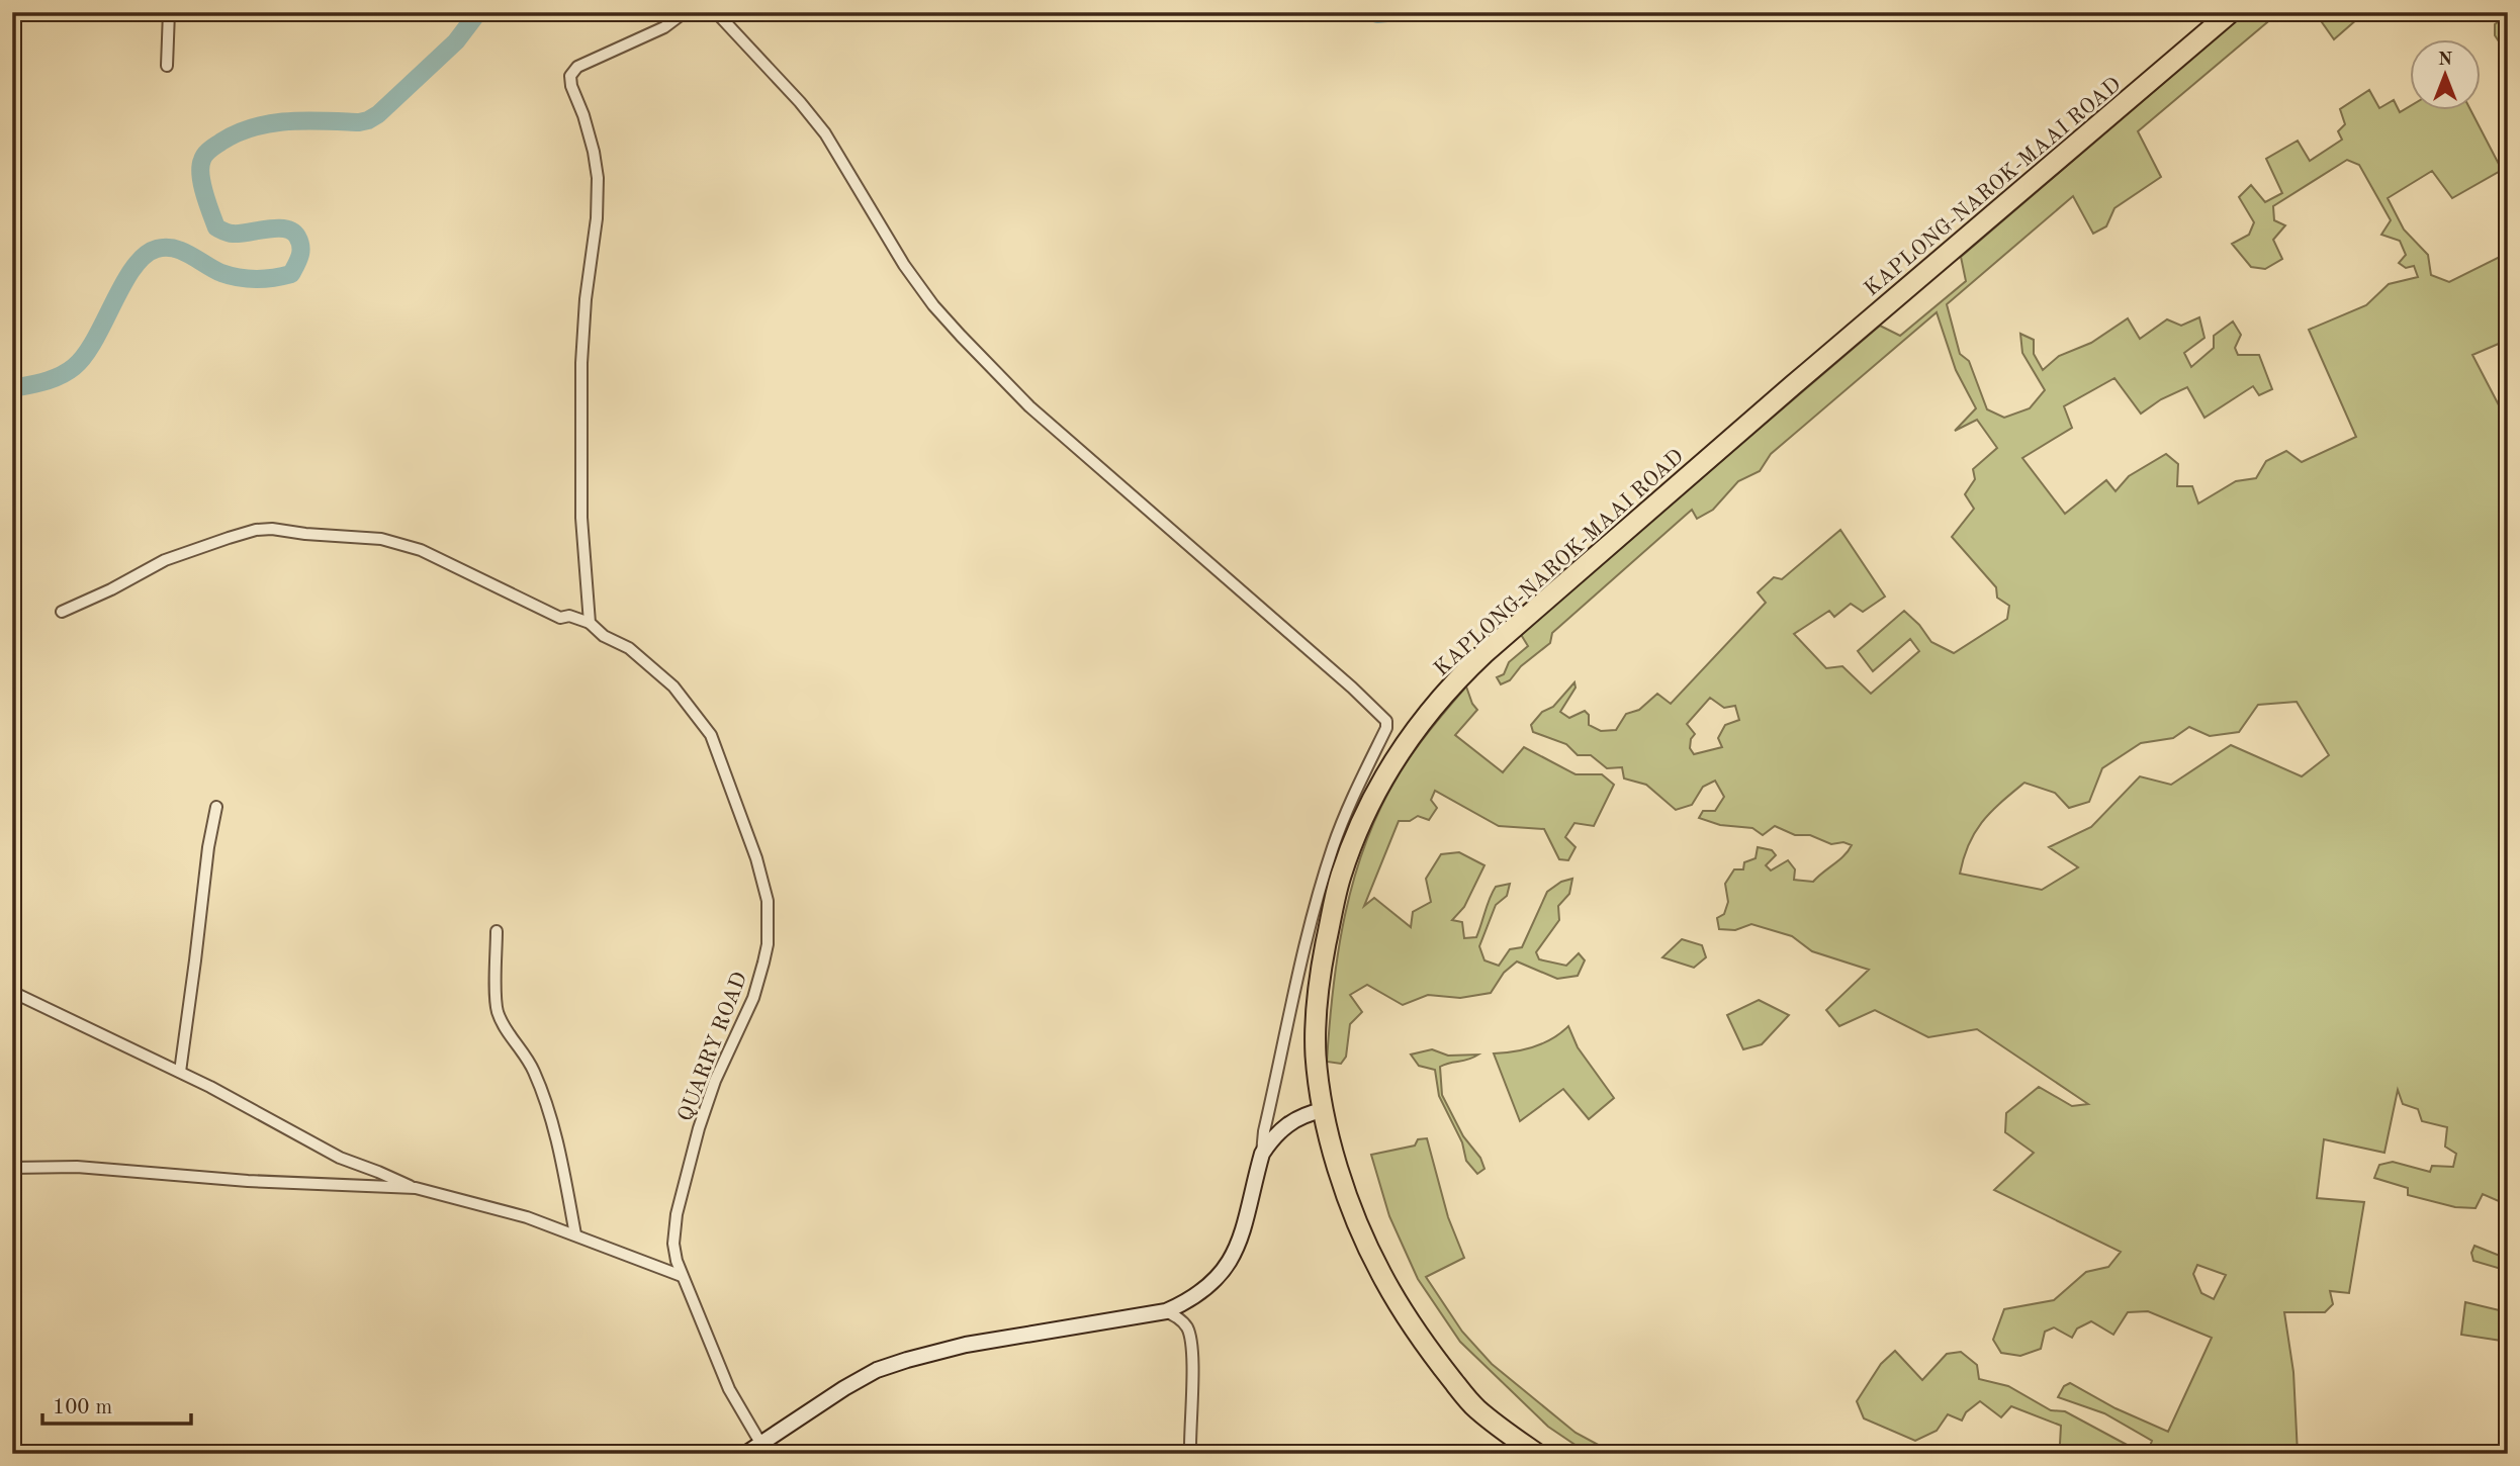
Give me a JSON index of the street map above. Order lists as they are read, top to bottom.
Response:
{
  "streets": {
    "highway": ["KAPLONG-NAROK-MAAI ROAD"],
    "street": ["QUARRY ROAD"]
  },
  "scale_bar": "100 m",
  "north": "top"
}
